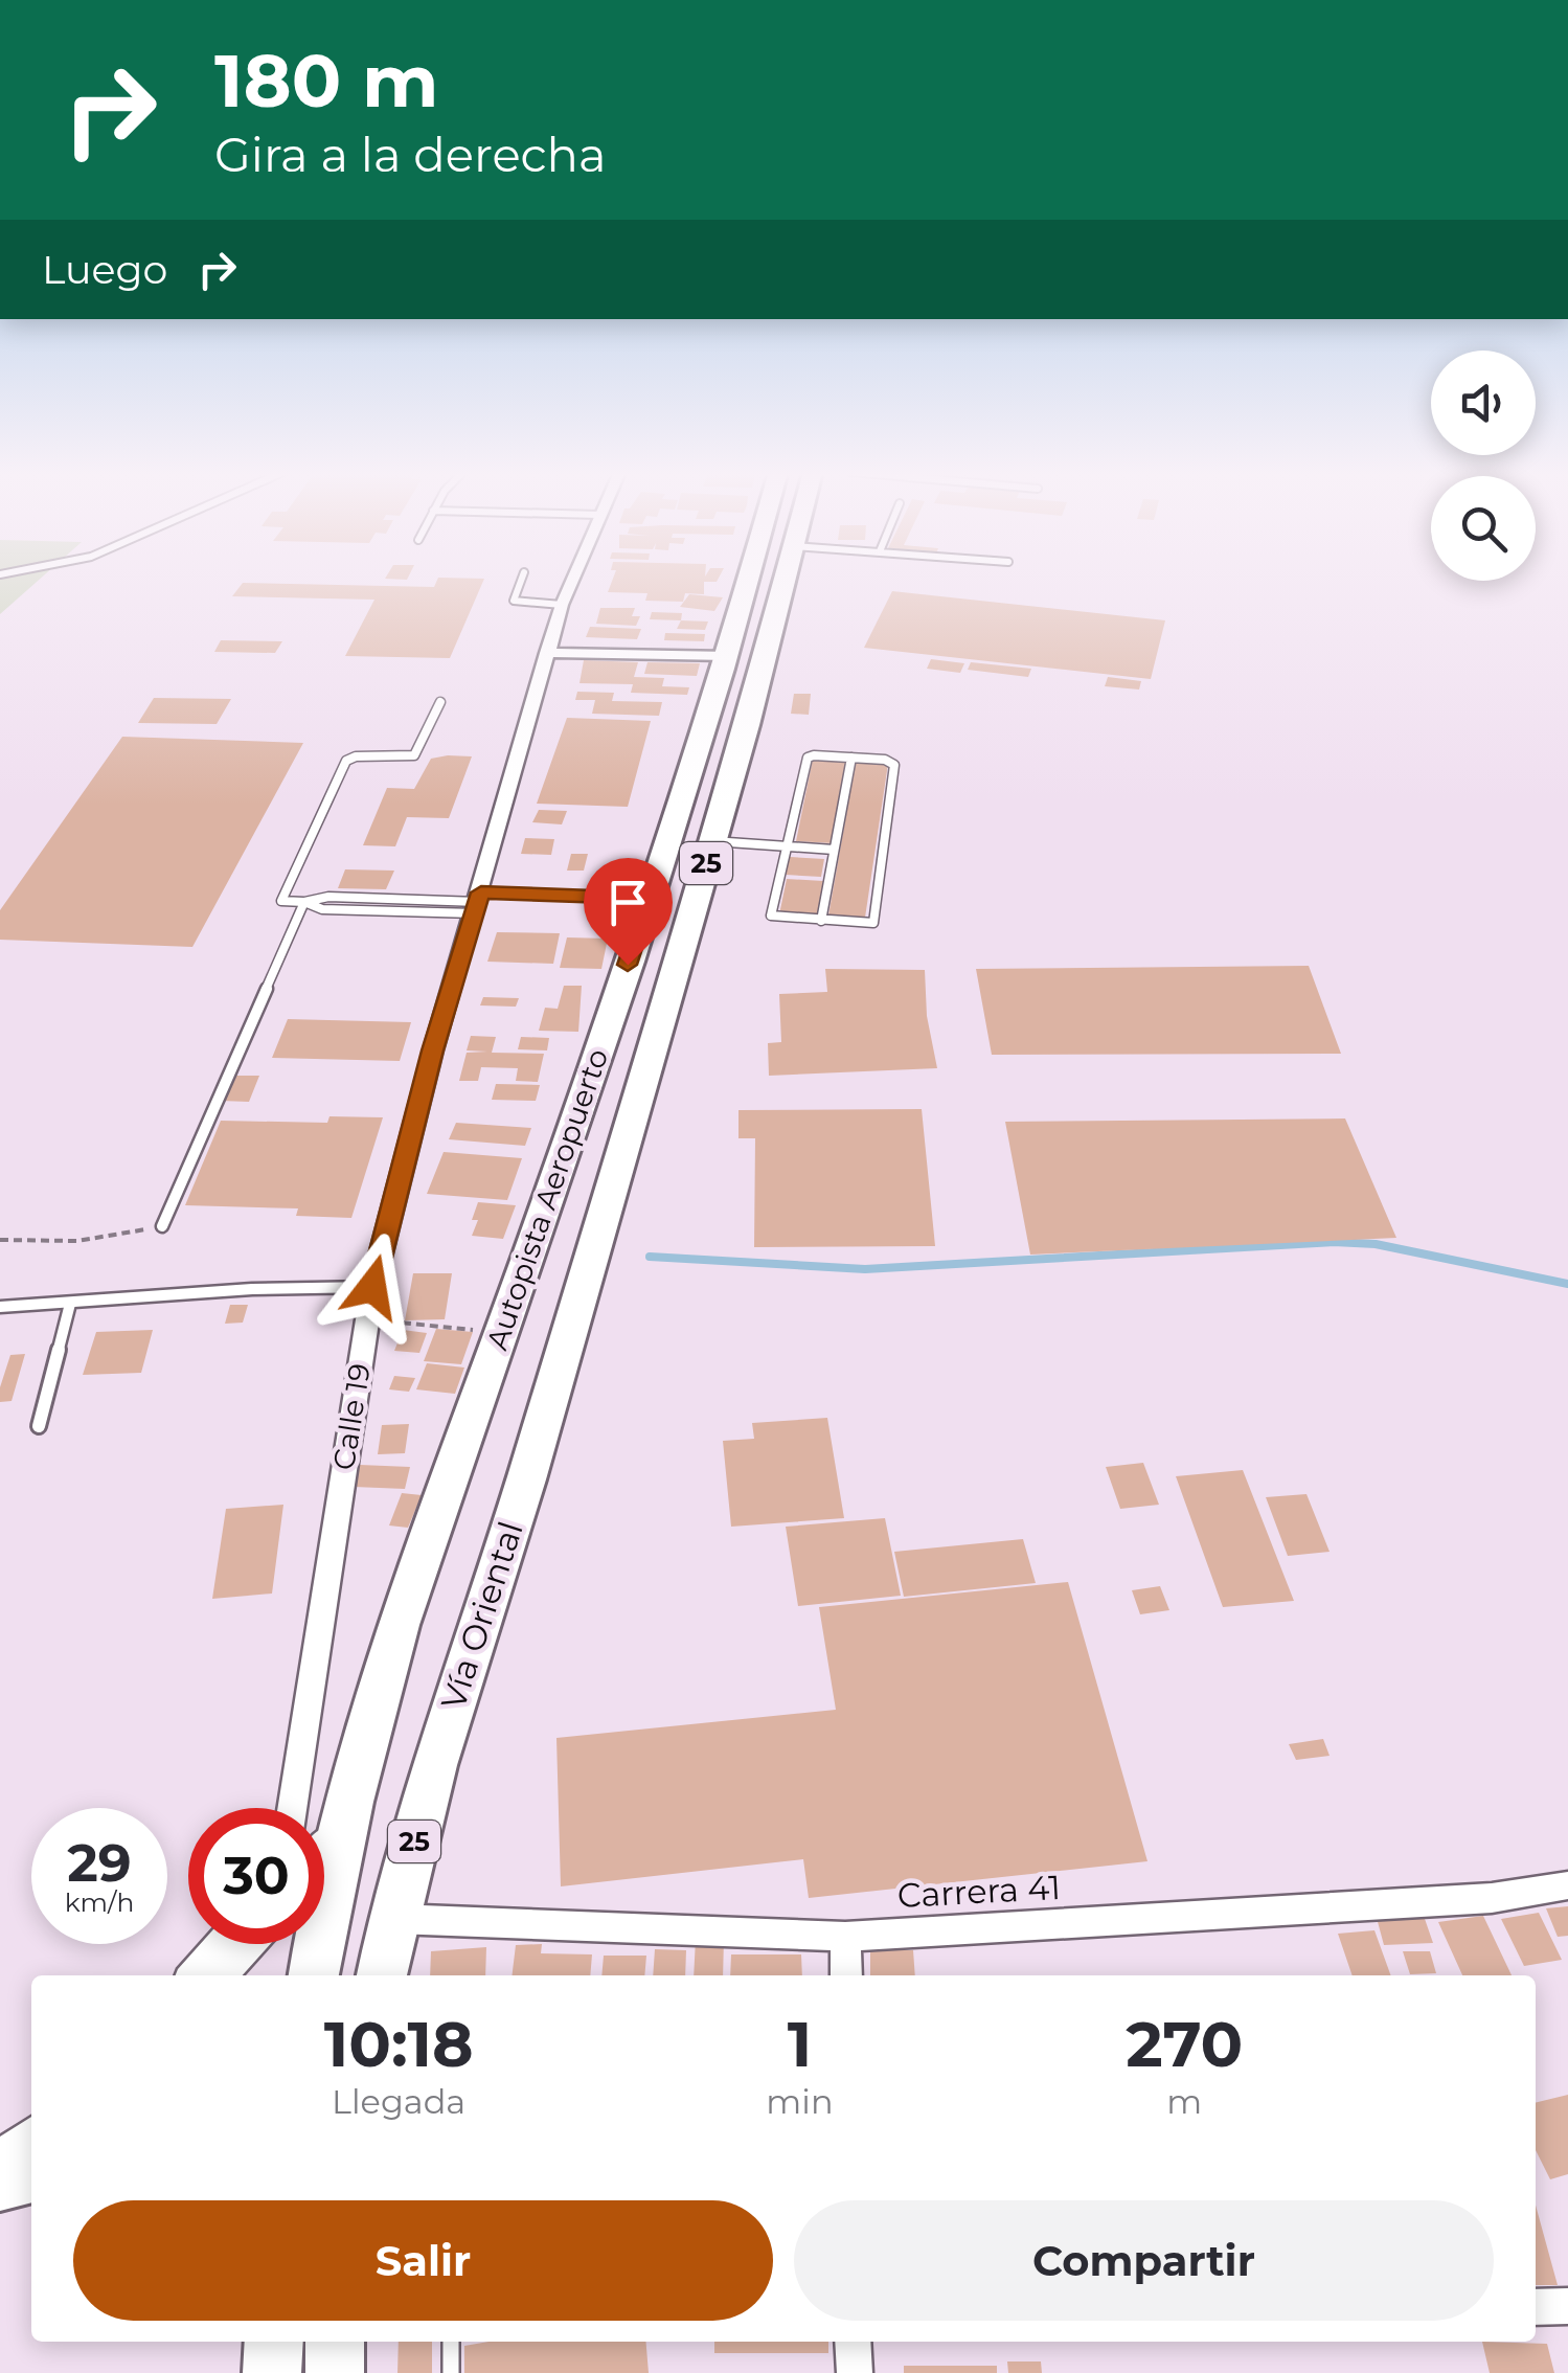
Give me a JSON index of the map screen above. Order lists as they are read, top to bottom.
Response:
{
  "streets": {
    "highway": ["25", "Autopista Aeropuerto", "Vía Oriental"],
    "street": ["Calle 19", "Carrera 41"]
  },
  "crossings": [
    ["25", "Autopista Aeropuerto"],
    ["Autopista Aeropuerto", "Vía Oriental"],
    ["Vía Oriental", "Carrera 41"]
  ],
  "page": {
    "turn": ["180 m", "Gira a la derecha"],
    "then": "Luego",
    "speed": "29 km/h",
    "limit": "30",
    "eta": [
      "10:18",
      "Llegada",
      "1",
      "min",
      "270",
      "m"
    ],
    "buttons": ["Salir", "Compartir"]
  }
}
